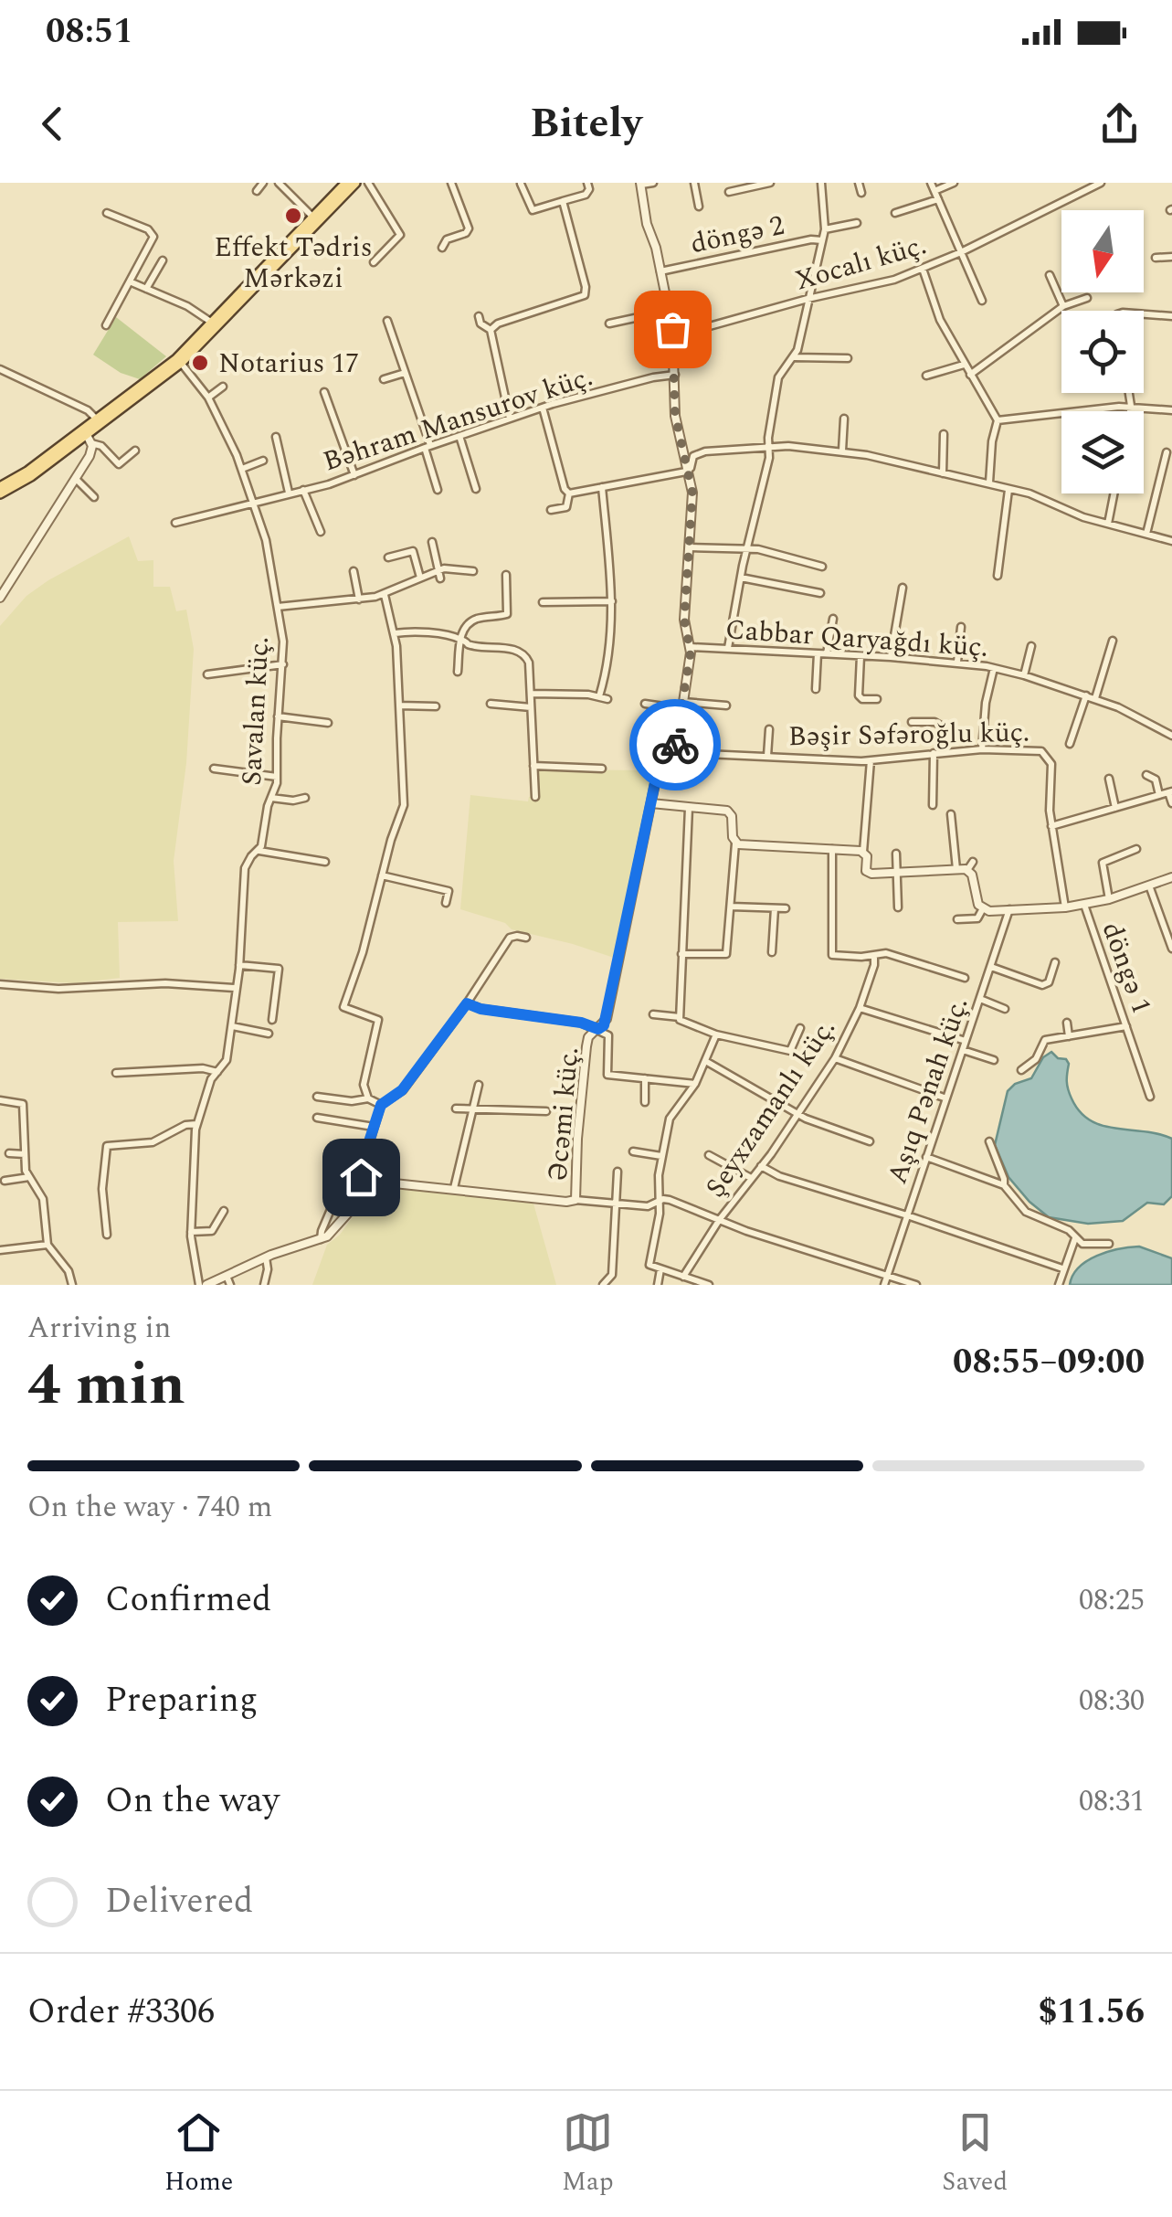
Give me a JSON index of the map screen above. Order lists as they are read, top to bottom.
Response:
{
  "streets": {
    "street": [
      "döngə 2",
      "Xocalı küç.",
      "Bəhram Mansurov küç.",
      "Cabbar Qaryağdı küç.",
      "Savalan küç.",
      "Bəşir Səfəroğlu küç.",
      "döngə 1",
      "Aşıq Pənah küç.",
      "Şeyxzamanlı küç.",
      "Əcəmi küç."
    ]
  },
  "crossings": [
    ["döngə 2", "Əcəmi küç."],
    ["Xocalı küç.", "Əcəmi küç."],
    ["Bəhram Mansurov küç.", "Savalan küç."],
    ["Bəhram Mansurov küç.", "Əcəmi küç."],
    ["Cabbar Qaryağdı küç.", "Əcəmi küç."],
    ["Bəşir Səfəroğlu küç.", "Əcəmi küç."]
  ],
  "places": ["Effekt Tədris Mərkəzi", "Notarius 17"],
  "north": "bottom",
  "page": {
    "status": "08:51",
    "header": "Bitely",
    "heading": ["4 min", "Arriving in", "08:55–09:00"],
    "panel": ["Order #3306", "$11.56"],
    "bar": "On the way · 740 m",
    "list": [
      ["Confirmed", "08:25"],
      ["Preparing", "08:30"],
      ["On the way", "08:31"],
      "Delivered"
    ],
    "tabs": ["Home", "Map", "Saved"]
  }
}
